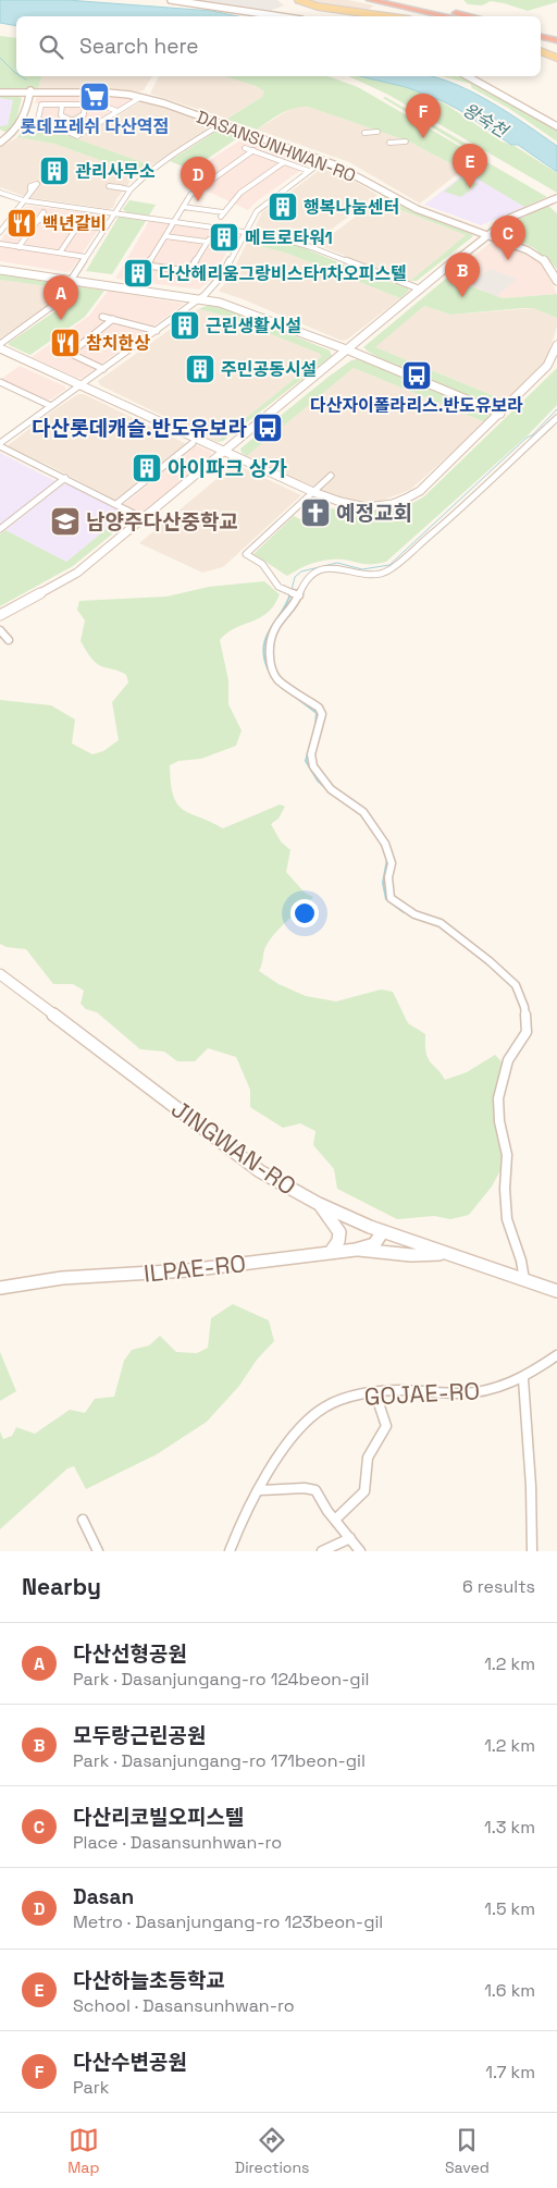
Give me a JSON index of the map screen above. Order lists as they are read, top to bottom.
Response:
{
  "streets": {
    "street": [
      "DASANSUNHWAN-RO",
      "JINGWAN-RO",
      "ILPAE-RO",
      "GOJAE-RO"
    ]
  },
  "crossings": [
    ["JINGWAN-RO", "ILPAE-RO"]
  ],
  "water": ["왕숙천"],
  "places": {
    "supermarket": ["롯데프레쉬 다산역점"],
    "building": [
      "관리사무소",
      "행복나눔센터",
      "메트로타워1",
      "다산헤리움그랑비스타1차오피스텔",
      "근린생활시설",
      "주민공동시설",
      "아이파크 상가"
    ],
    "restaurant": ["백년갈비", "참치한상"],
    "bus stop": ["다산자이폴라리스.반도유보라", "다산롯데캐슬.반도유보라"],
    "church": ["예정교회"],
    "school or university": ["남양주다산중학교"]
  },
  "page": {
    "search": "Search here",
    "pins": [
      "F",
      "E",
      "D",
      "C",
      "B",
      "A"
    ],
    "heading": ["Nearby", "6 results"],
    "list": [
      {
        "mark": "A",
        "name": "다산선형공원",
        "note": "Park · Dasanjungang-ro 124beon-gil",
        "value": "1.2 km"
      },
      {
        "mark": "B",
        "name": "모두랑근린공원",
        "note": "Park · Dasanjungang-ro 171beon-gil",
        "value": "1.2 km"
      },
      {
        "mark": "C",
        "name": "다산리코빌오피스텔",
        "note": "Place · Dasansunhwan-ro",
        "value": "1.3 km"
      },
      {
        "mark": "D",
        "name": "Dasan",
        "note": "Metro · Dasanjungang-ro 123beon-gil",
        "value": "1.5 km"
      },
      {
        "mark": "E",
        "name": "다산하늘초등학교",
        "note": "School · Dasansunhwan-ro",
        "value": "1.6 km"
      },
      {
        "mark": "F",
        "name": "다산수변공원",
        "note": "Park",
        "value": "1.7 km"
      }
    ],
    "nav": ["Map", "Directions", "Saved"]
  }
}
